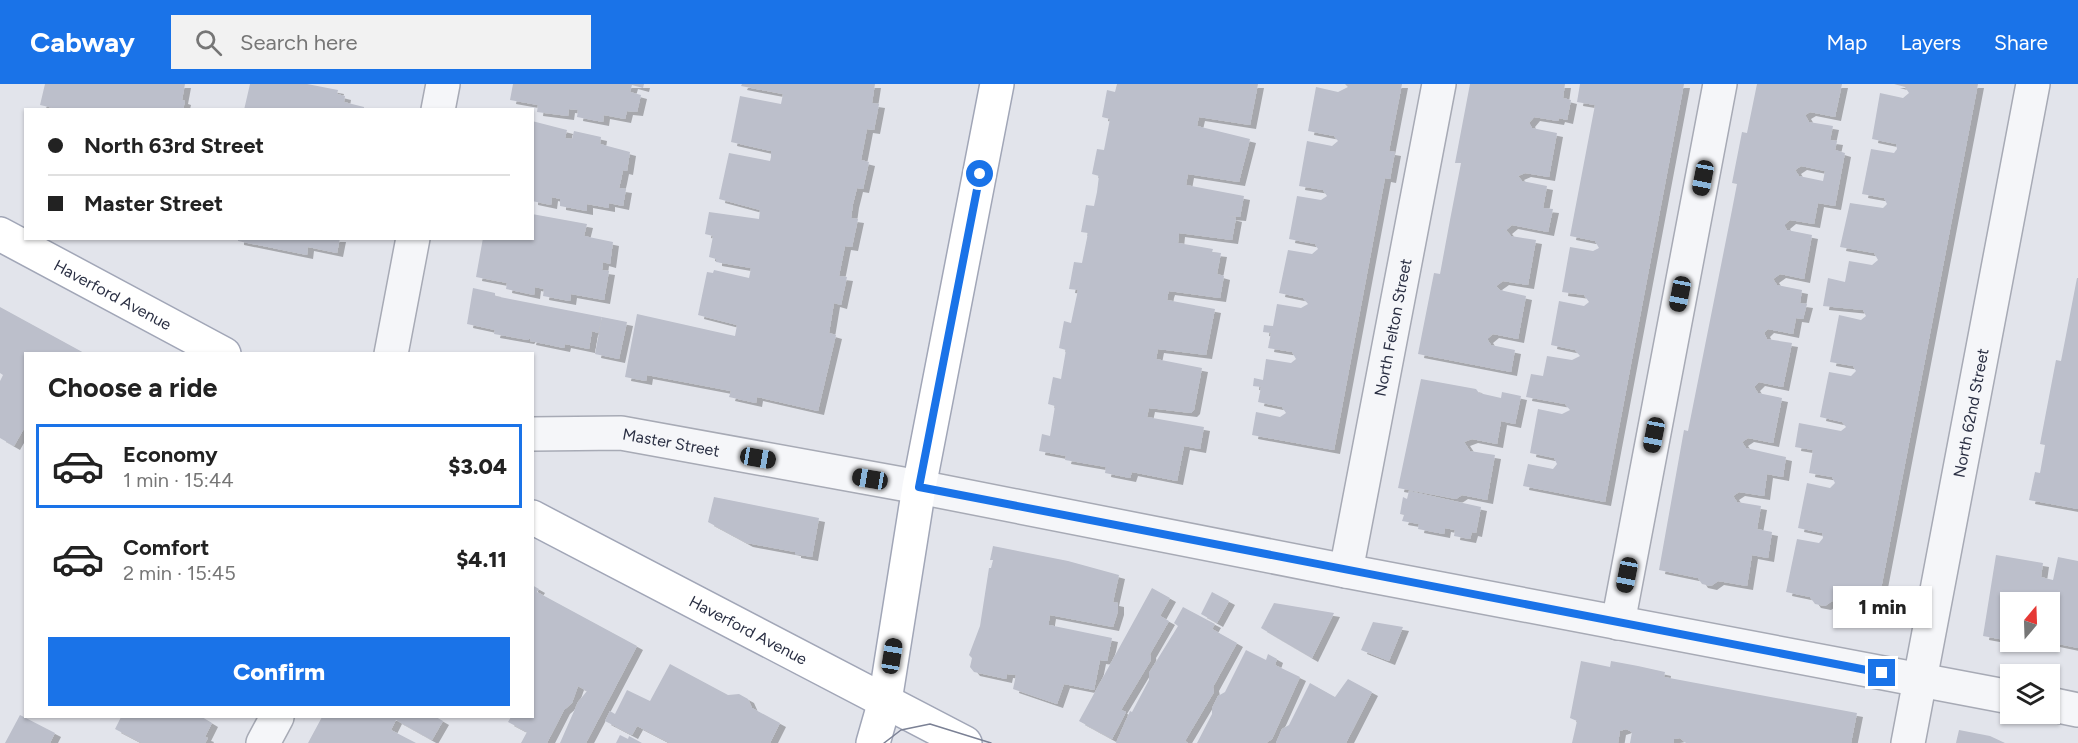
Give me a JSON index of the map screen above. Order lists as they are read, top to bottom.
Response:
{
  "streets": {
    "main road": ["Haverford Avenue"],
    "street": ["North Felton Street", "North 62nd Street", "Master Street"]
  },
  "crossings": [
    ["North Felton Street", "Master Street"],
    ["North 62nd Street", "Master Street"]
  ],
  "north": "top",
  "page": {
    "header": "Cabway",
    "search": "Search here",
    "nav": ["Map", "Layers", "Share"],
    "banner": ["North 63rd Street", "Master Street"],
    "heading": "Choose a ride",
    "list": [
      {
        "name": "Economy",
        "note": "1 min · 15:44",
        "value": "$3.04"
      },
      {
        "name": "Comfort",
        "note": "2 min · 15:45",
        "value": "$4.11"
      }
    ],
    "bubble": "1 min",
    "buttons": "Confirm"
  }
}
